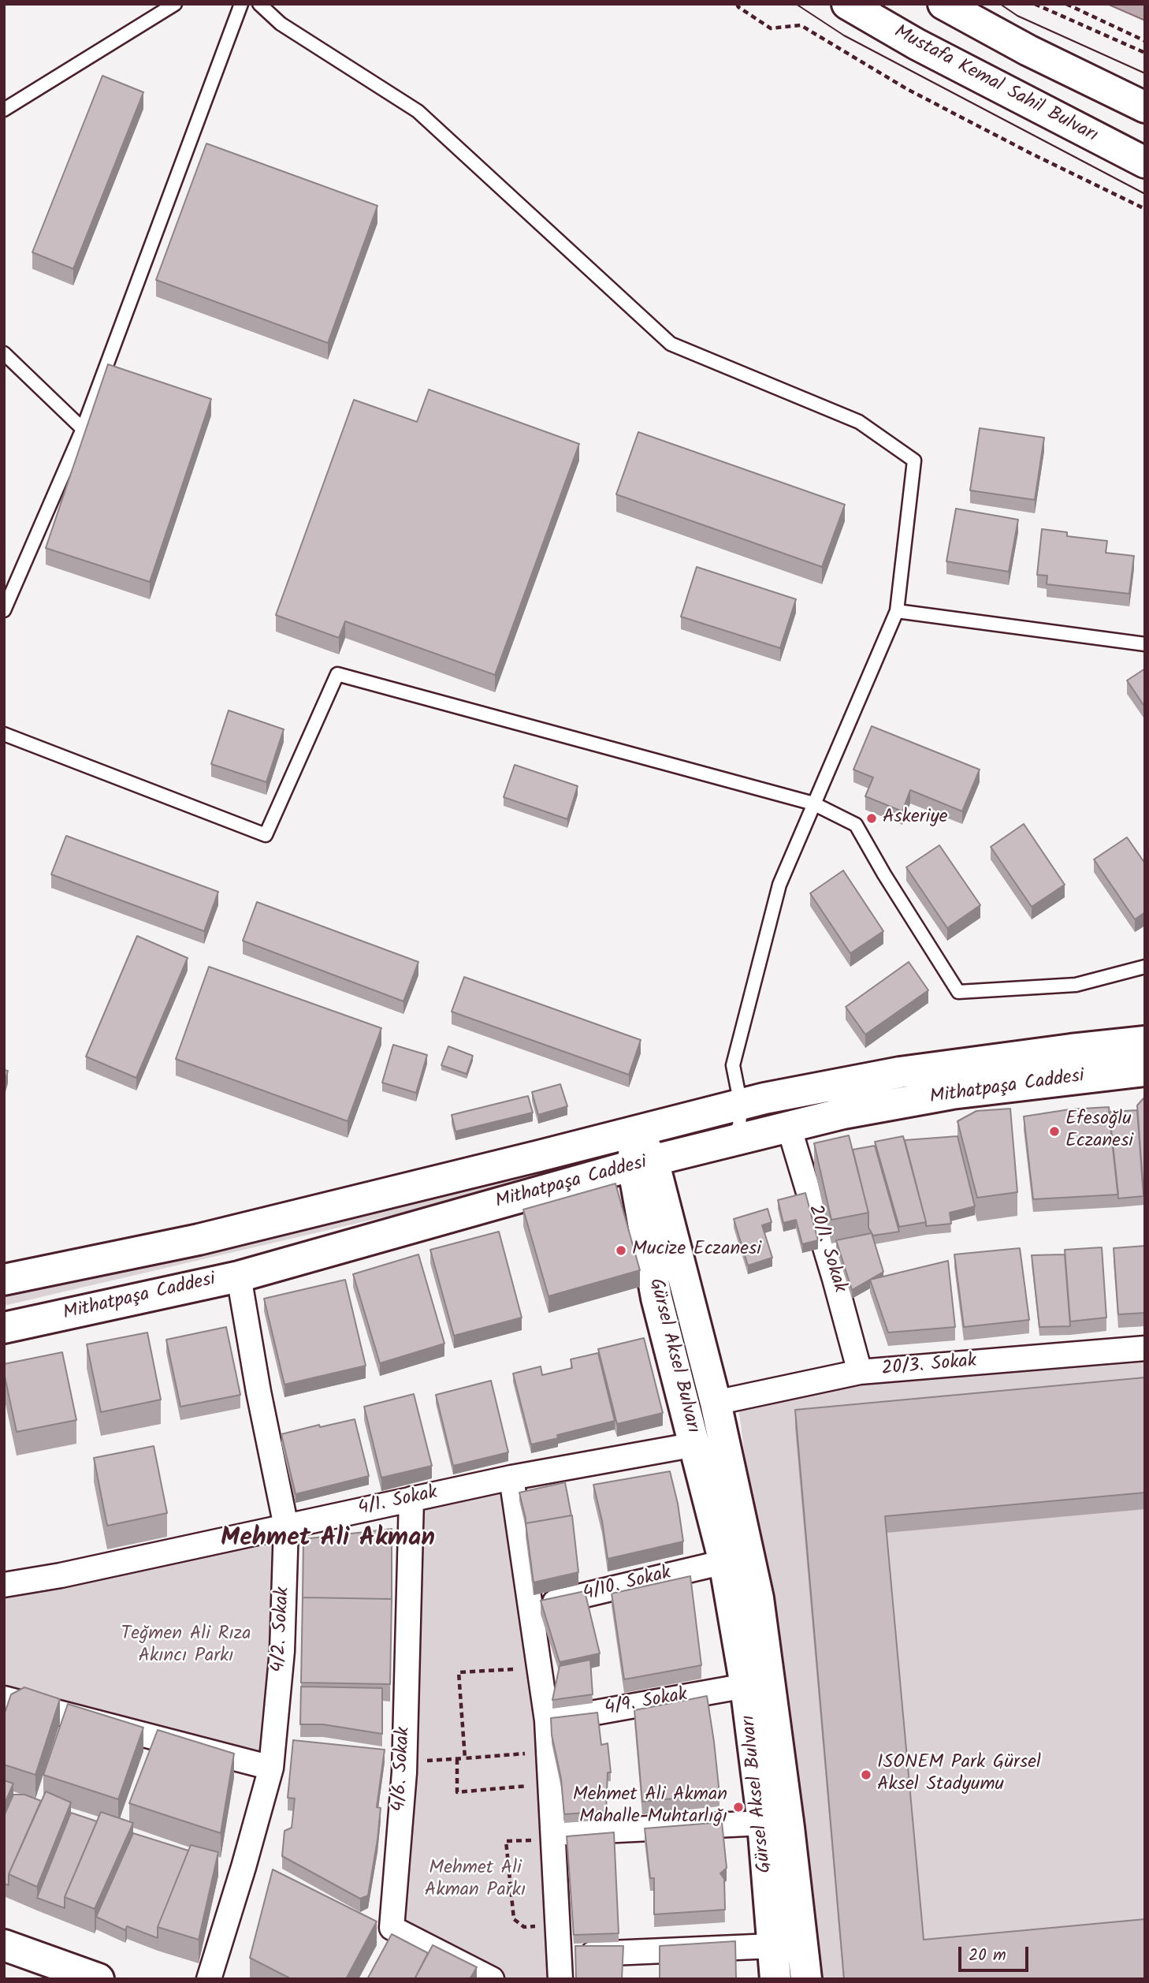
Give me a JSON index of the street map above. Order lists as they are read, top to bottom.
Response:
{
  "streets": {
    "main road": ["Mustafa Kemal Sahil Bulvarı", "Mithatpaşa Caddesi", "Gürsel Aksel Bulvarı"],
    "street": [
      "20/1. Sokak",
      "20/3. Sokak",
      "4/1. Sokak",
      "4/10. Sokak",
      "4/2. Sokak",
      "4/9. Sokak",
      "4/6. Sokak"
    ]
  },
  "crossings": [
    ["Mithatpaşa Caddesi", "20/1. Sokak"],
    ["Mithatpaşa Caddesi", "Gürsel Aksel Bulvarı"],
    ["Mithatpaşa Caddesi", "4/2. Sokak"],
    ["20/1. Sokak", "20/3. Sokak"],
    ["Gürsel Aksel Bulvarı", "20/3. Sokak"],
    ["Gürsel Aksel Bulvarı", "4/1. Sokak"],
    ["Gürsel Aksel Bulvarı", "4/10. Sokak"],
    ["Gürsel Aksel Bulvarı", "4/9. Sokak"],
    ["4/1. Sokak", "4/2. Sokak"],
    ["4/1. Sokak", "4/6. Sokak"]
  ],
  "districts": ["Mehmet Ali Akman"],
  "parks": ["Teğmen Ali Rıza Akıncı Parkı", "Mehmet Ali Akman Parkı"],
  "places": [
    "Askeriye",
    "Efesoğlu Eczanesi",
    "Mucize Eczanesi",
    "ISONEM Park Gürsel Aksel Stadyumu",
    "Mehmet Ali Akman Mahalle Muhtarlığı"
  ],
  "scale_bar": "20 m"
}
